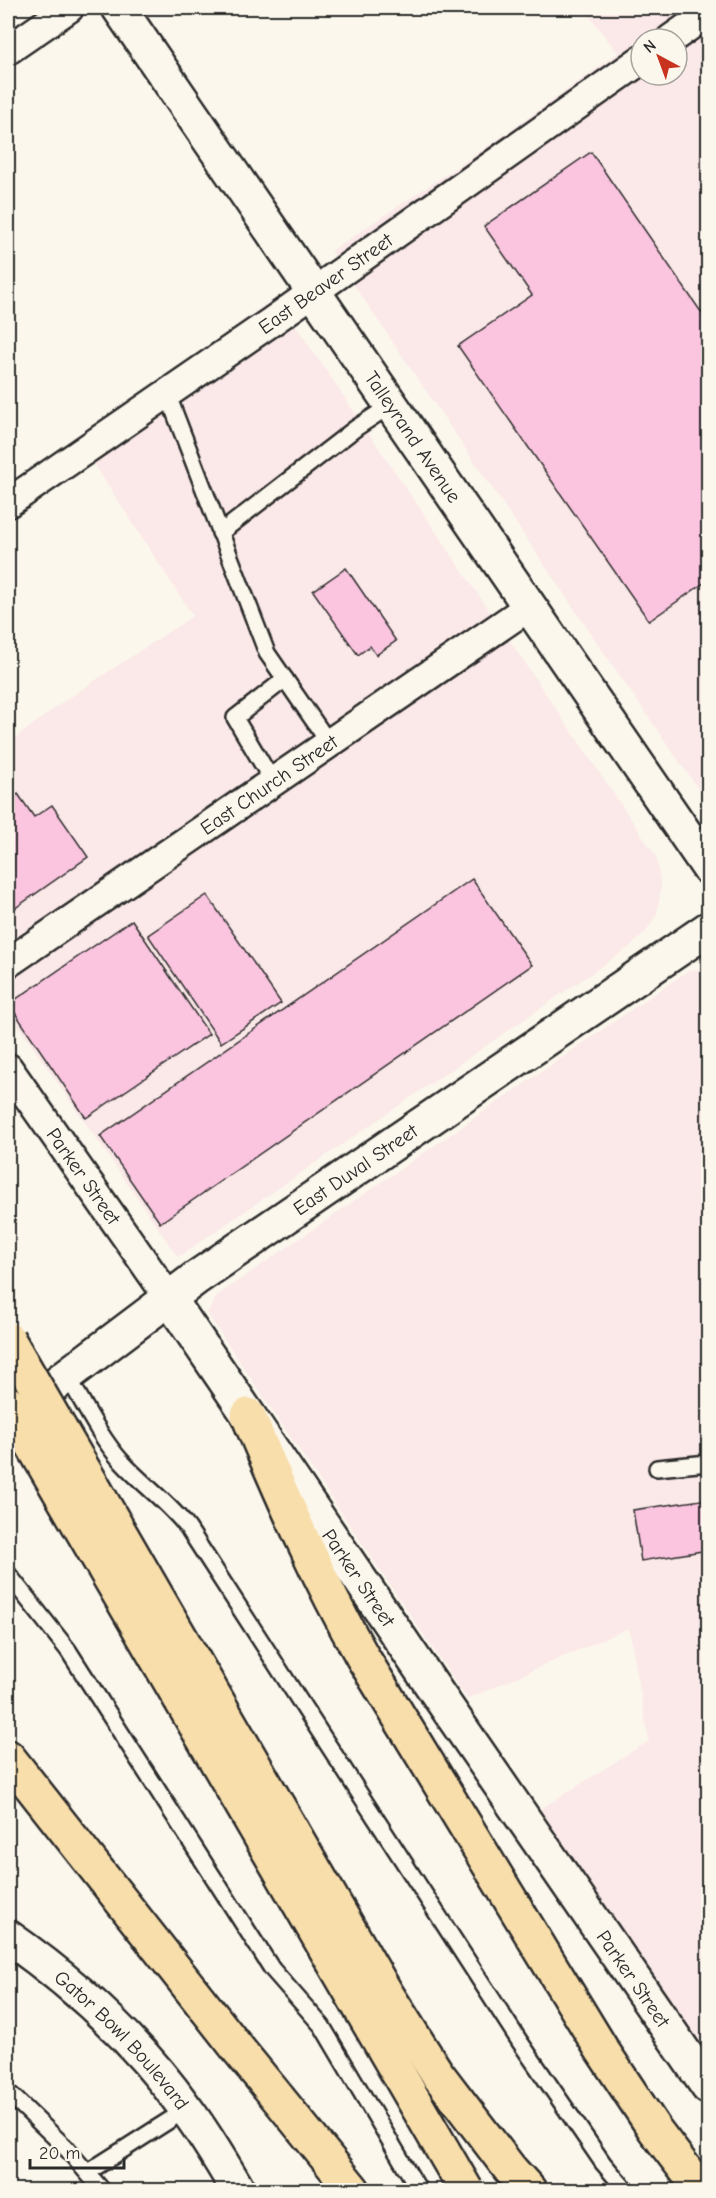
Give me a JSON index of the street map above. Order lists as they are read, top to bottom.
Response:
{
  "streets": {
    "street": [
      "East Beaver Street",
      "Talleyrand Avenue",
      "East Church Street",
      "East Duval Street",
      "Parker Street",
      "Gator Bowl Boulevard"
    ]
  },
  "crossings": [
    ["East Beaver Street", "Talleyrand Avenue"],
    ["Talleyrand Avenue", "East Church Street"],
    ["East Duval Street", "Parker Street"]
  ],
  "scale_bar": "20 m",
  "north": "top left"
}
